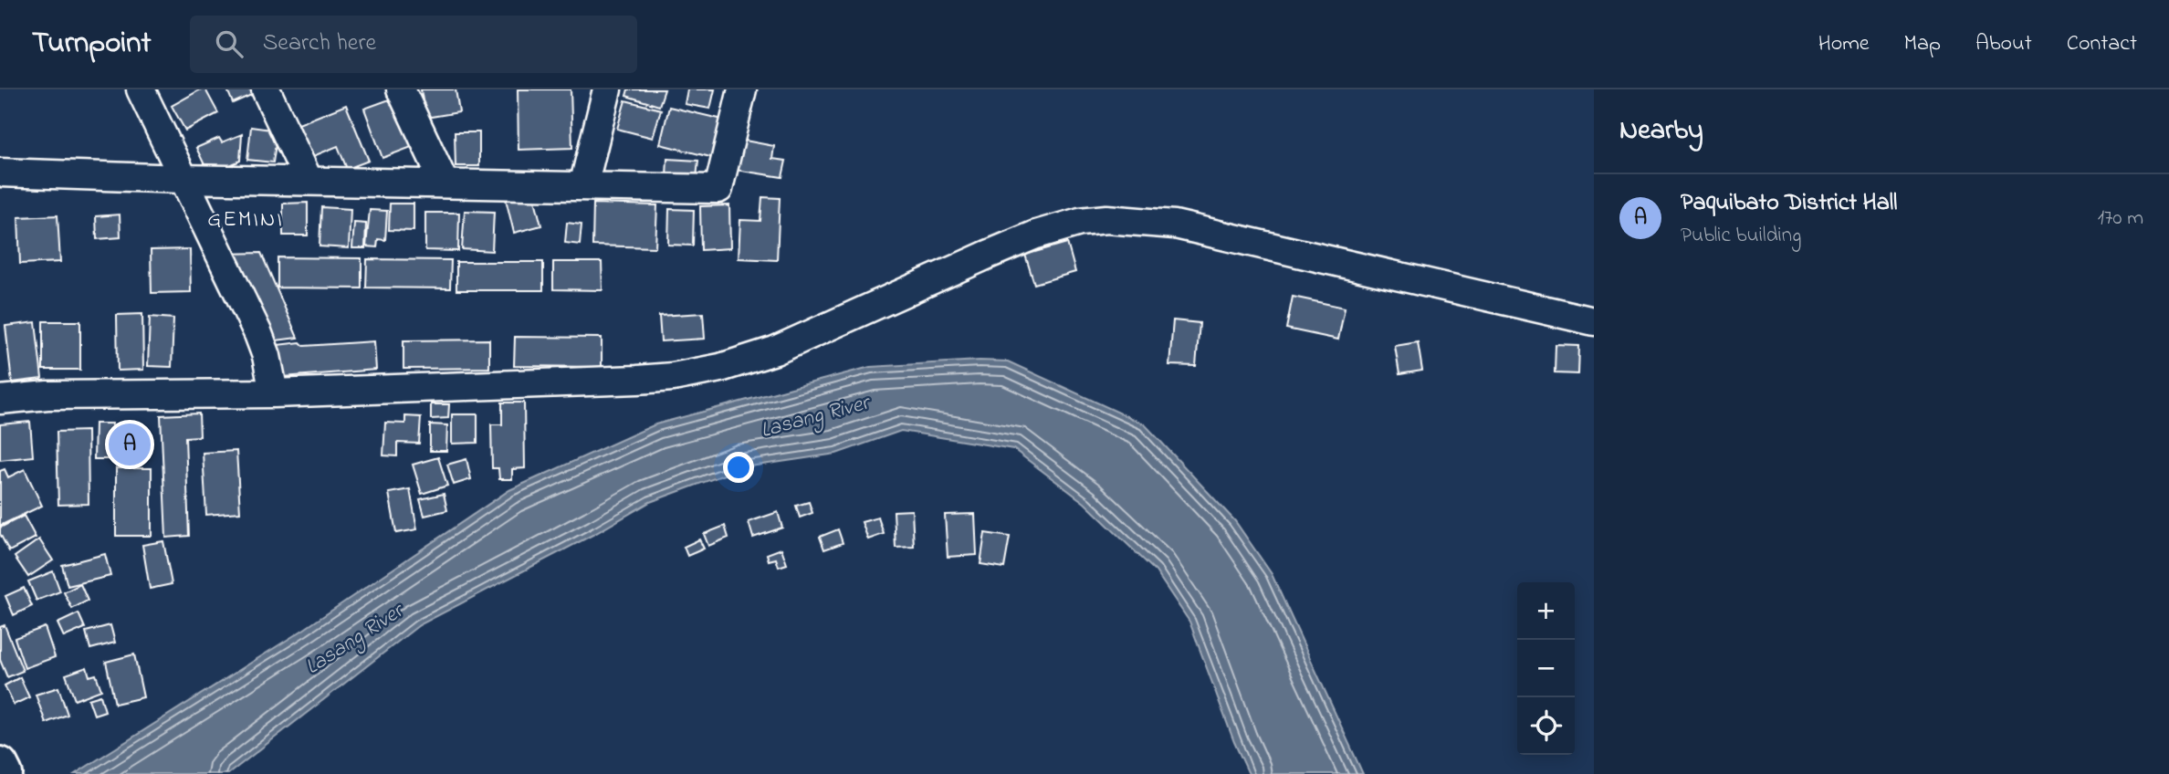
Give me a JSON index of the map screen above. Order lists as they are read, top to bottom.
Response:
{
  "districts": ["GEMINI"],
  "water": ["Lasang River"],
  "page": {
    "header": "Turnpoint",
    "search": "Search here",
    "nav": [
      "Home",
      "Map",
      "About",
      "Contact"
    ],
    "heading": "Nearby",
    "list": [
      {
        "mark": "A",
        "name": "Paquibato District Hall",
        "note": "Public building",
        "value": "170 m"
      }
    ],
    "pins": "A",
    "map_buttons": ["+", "−"]
  }
}
